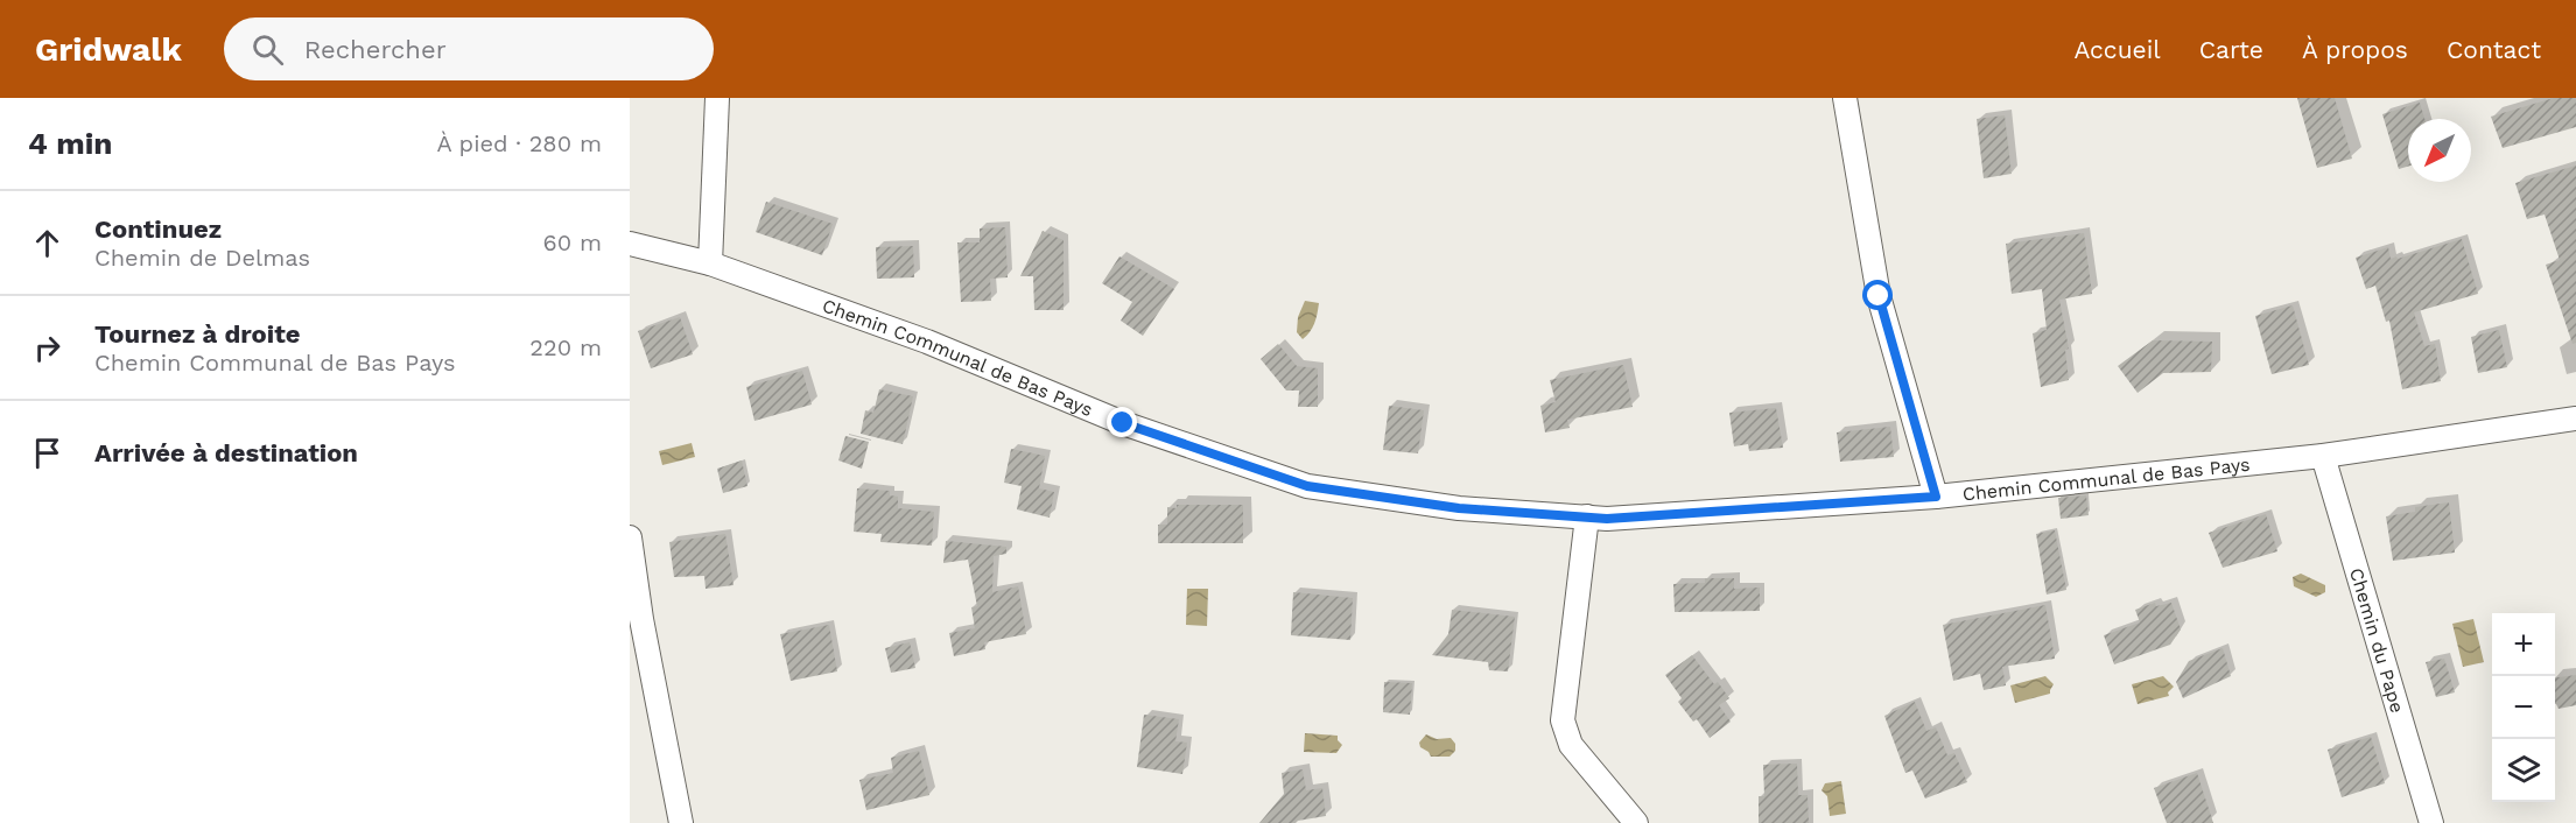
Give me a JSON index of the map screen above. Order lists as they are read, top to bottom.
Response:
{
  "streets": {
    "street": ["Chemin Communal de Bas Pays", "Chemin du Pape"]
  },
  "crossings": [
    ["Chemin Communal de Bas Pays", "Chemin du Pape"]
  ],
  "north": "bottom left",
  "page": {
    "header": "Gridwalk",
    "search": "Rechercher",
    "nav": [
      "Accueil",
      "Carte",
      "À propos",
      "Contact"
    ],
    "heading": ["4 min", "À pied · 280 m"],
    "list": [
      ["Continuez", "Chemin de Delmas", "60 m"],
      ["Tournez à droite", "Chemin Communal de Bas Pays", "220 m"],
      "Arrivée à destination"
    ],
    "map_buttons": ["+", "−"]
  }
}
